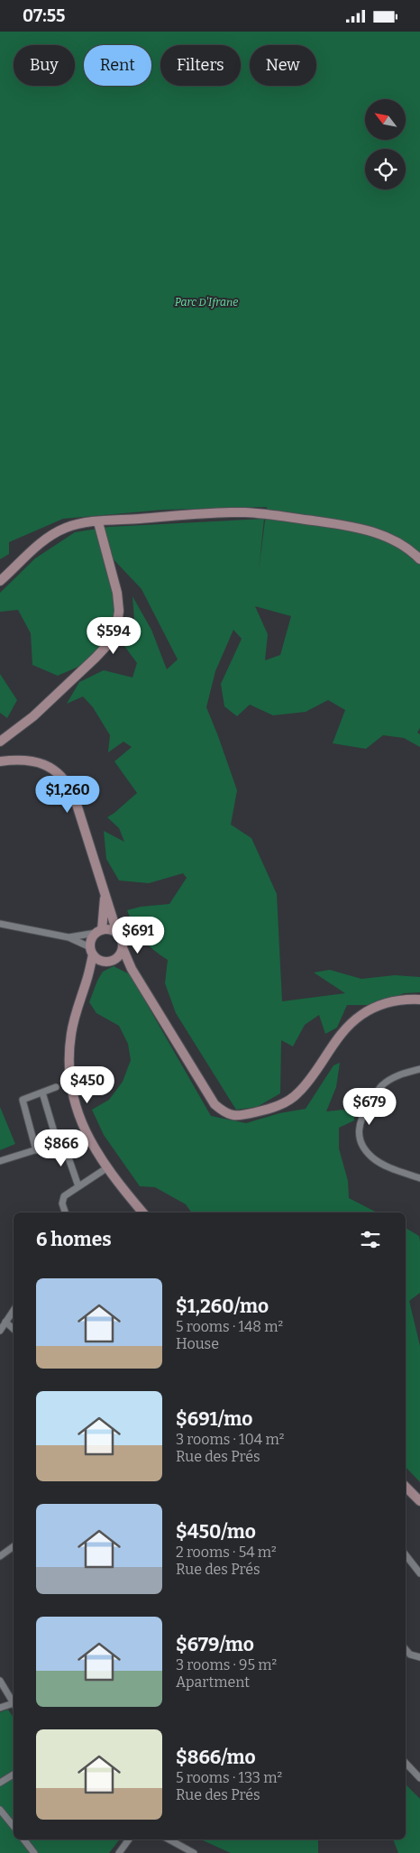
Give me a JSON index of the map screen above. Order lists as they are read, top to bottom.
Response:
{
  "parks": ["Parc D'Ifrane"],
  "north": "top left",
  "page": {
    "status": "07:55",
    "chip": [
      "Buy",
      "Rent",
      "Filters",
      "New"
    ],
    "price": [
      "$594",
      "$1,260",
      "$691",
      "$450",
      "$679",
      "$866"
    ],
    "heading": "6 homes",
    "list": [
      {
        "name": "$1,260/mo",
        "note": "5 rooms · 148 m² · House"
      },
      {
        "name": "$691/mo",
        "note": "3 rooms · 104 m² · Rue des Prés"
      },
      {
        "name": "$450/mo",
        "note": "2 rooms · 54 m² · Rue des Prés"
      },
      {
        "name": "$679/mo",
        "note": "3 rooms · 95 m² · Apartment"
      },
      {
        "name": "$866/mo",
        "note": "5 rooms · 133 m² · Rue des Prés"
      }
    ]
  }
}
